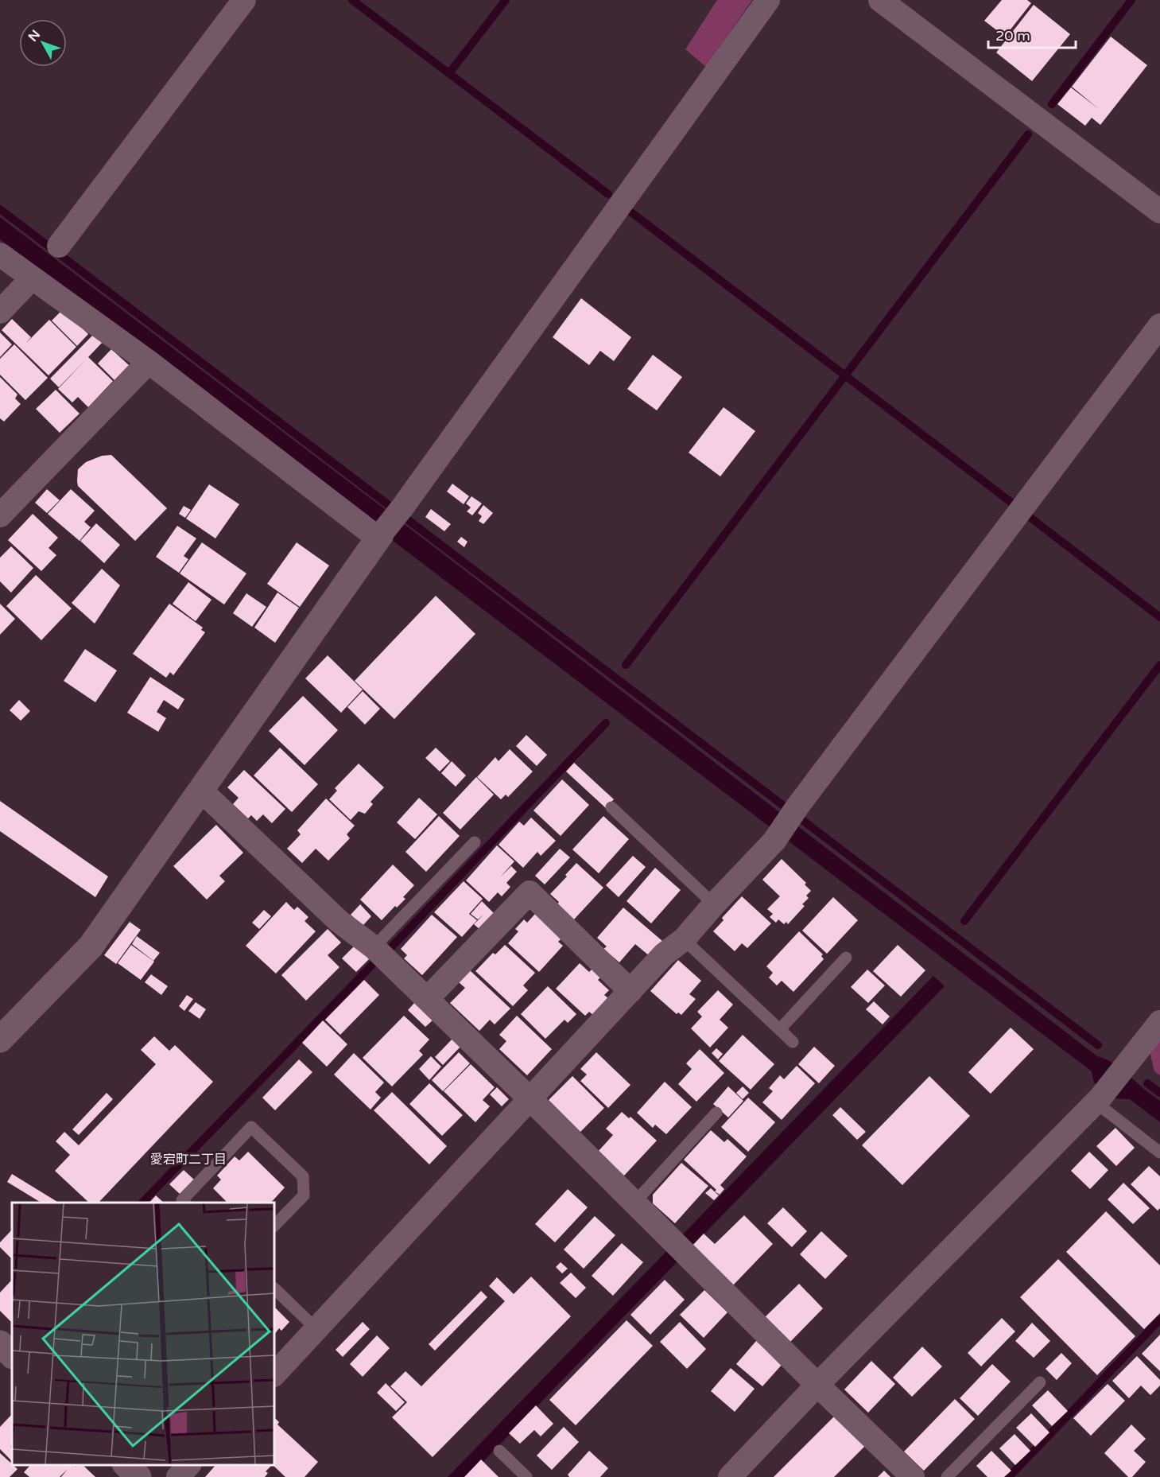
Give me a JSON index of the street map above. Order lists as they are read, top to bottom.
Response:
{
  "districts": ["愛宕町二丁目"],
  "scale_bar": "20 m",
  "north": "top left"
}
